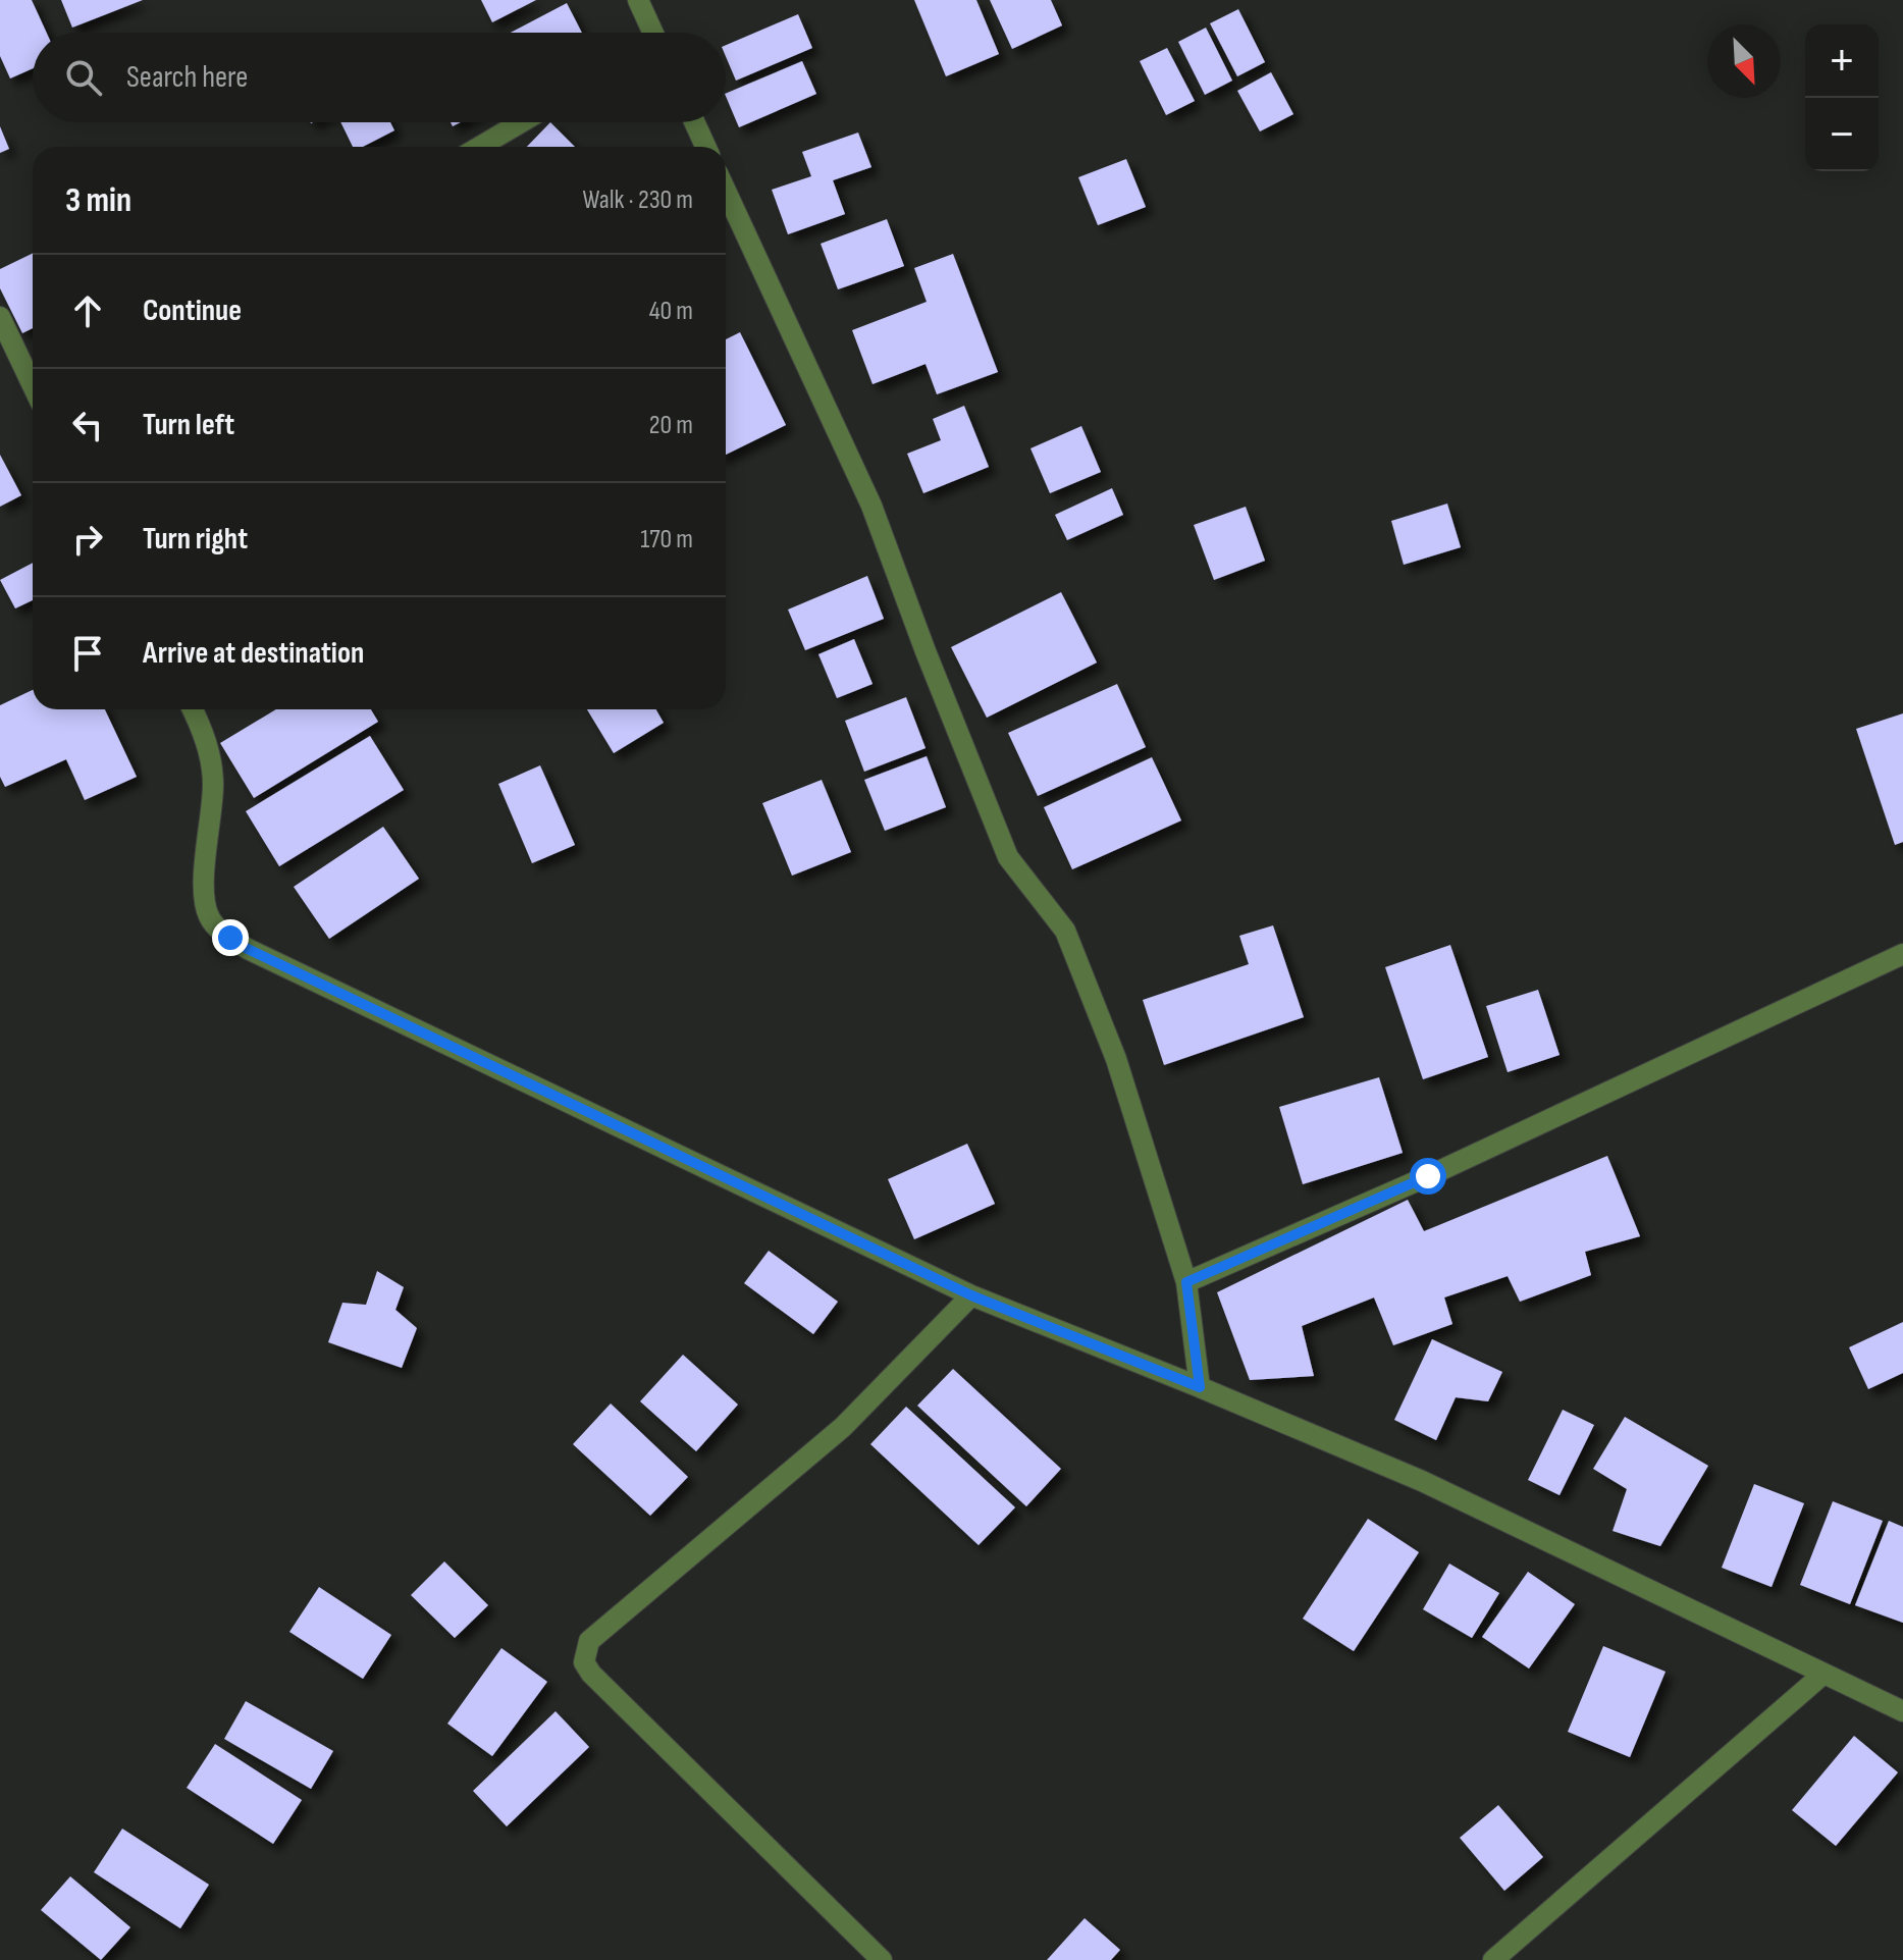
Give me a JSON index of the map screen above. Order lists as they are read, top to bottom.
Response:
{
  "north": "bottom right",
  "page": {
    "map_buttons": ["+", "−"],
    "search": "Search here",
    "heading": ["3 min", "Walk · 230 m"],
    "list": [
      ["Continue", "40 m"],
      ["Turn left", "20 m"],
      ["Turn right", "170 m"],
      "Arrive at destination"
    ]
  }
}
